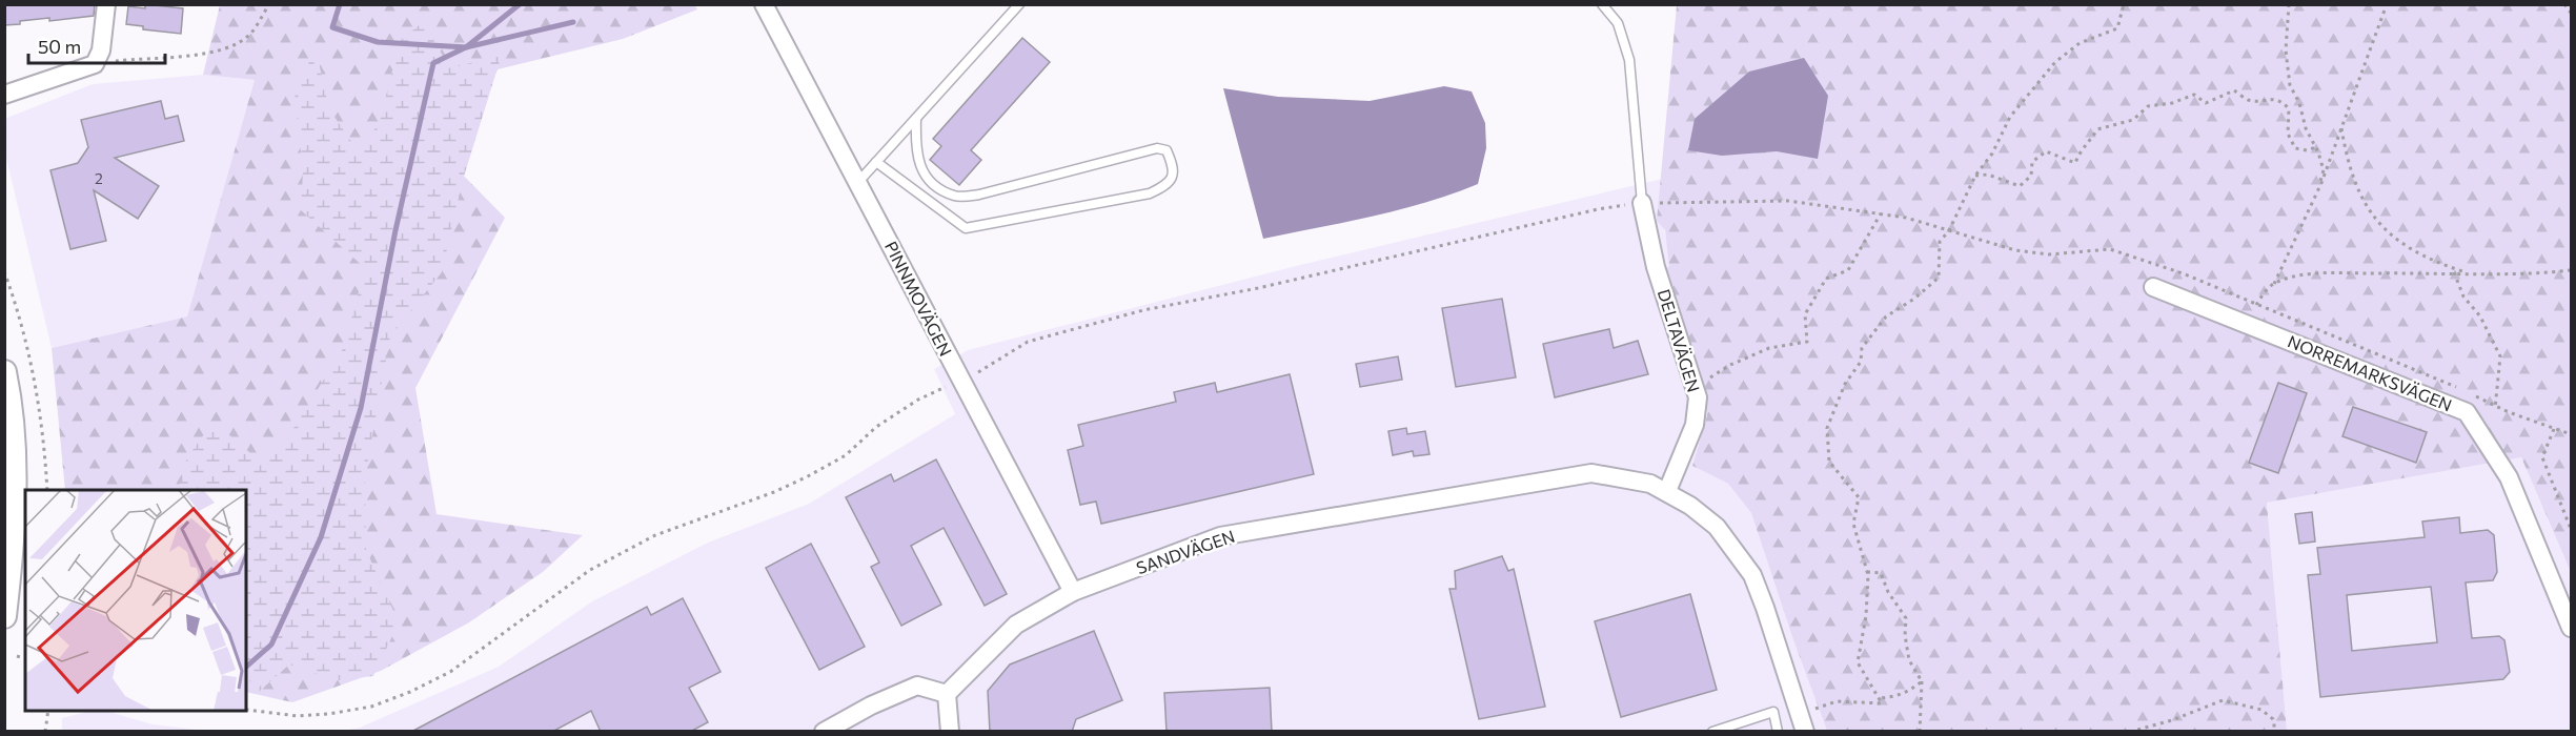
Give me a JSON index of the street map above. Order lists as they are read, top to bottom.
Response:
{
  "streets": {
    "street": [
      "PINNMOVÄGEN",
      "DELTAVÄGEN",
      "NORREMARKSVÄGEN",
      "SANDVÄGEN"
    ]
  },
  "crossings": [
    ["PINNMOVÄGEN", "SANDVÄGEN"],
    ["DELTAVÄGEN", "SANDVÄGEN"]
  ],
  "house_numbers": ["2"],
  "scale_bar": "50 m"
}
